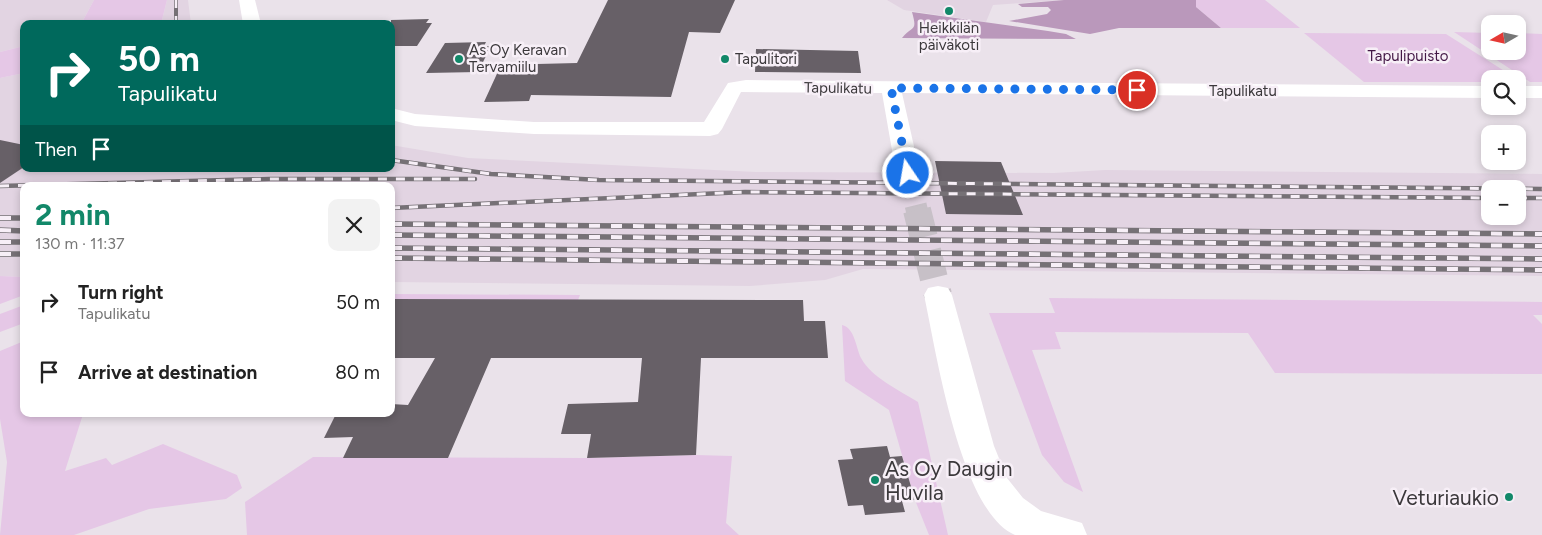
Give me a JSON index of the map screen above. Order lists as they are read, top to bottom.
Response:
{
  "streets": {
    "street": ["Tapulikatu"]
  },
  "parks": ["Tapulipuisto"],
  "places": [
    "Heikkilän päiväkoti",
    "As Oy Keravan Tervamiilu",
    "Tapulitori",
    "As Oy Daugin Huvila",
    "Veturiaukio"
  ],
  "north": "left",
  "page": {
    "map_buttons": ["+", "−"],
    "turn": ["50 m", "Tapulikatu"],
    "then": "Then",
    "heading": ["2 min", "130 m · 11:37"],
    "list": [
      {
        "name": "Turn right",
        "note": "Tapulikatu",
        "value": "50 m"
      },
      {
        "name": "Arrive at destination",
        "value": "80 m"
      }
    ]
  }
}
